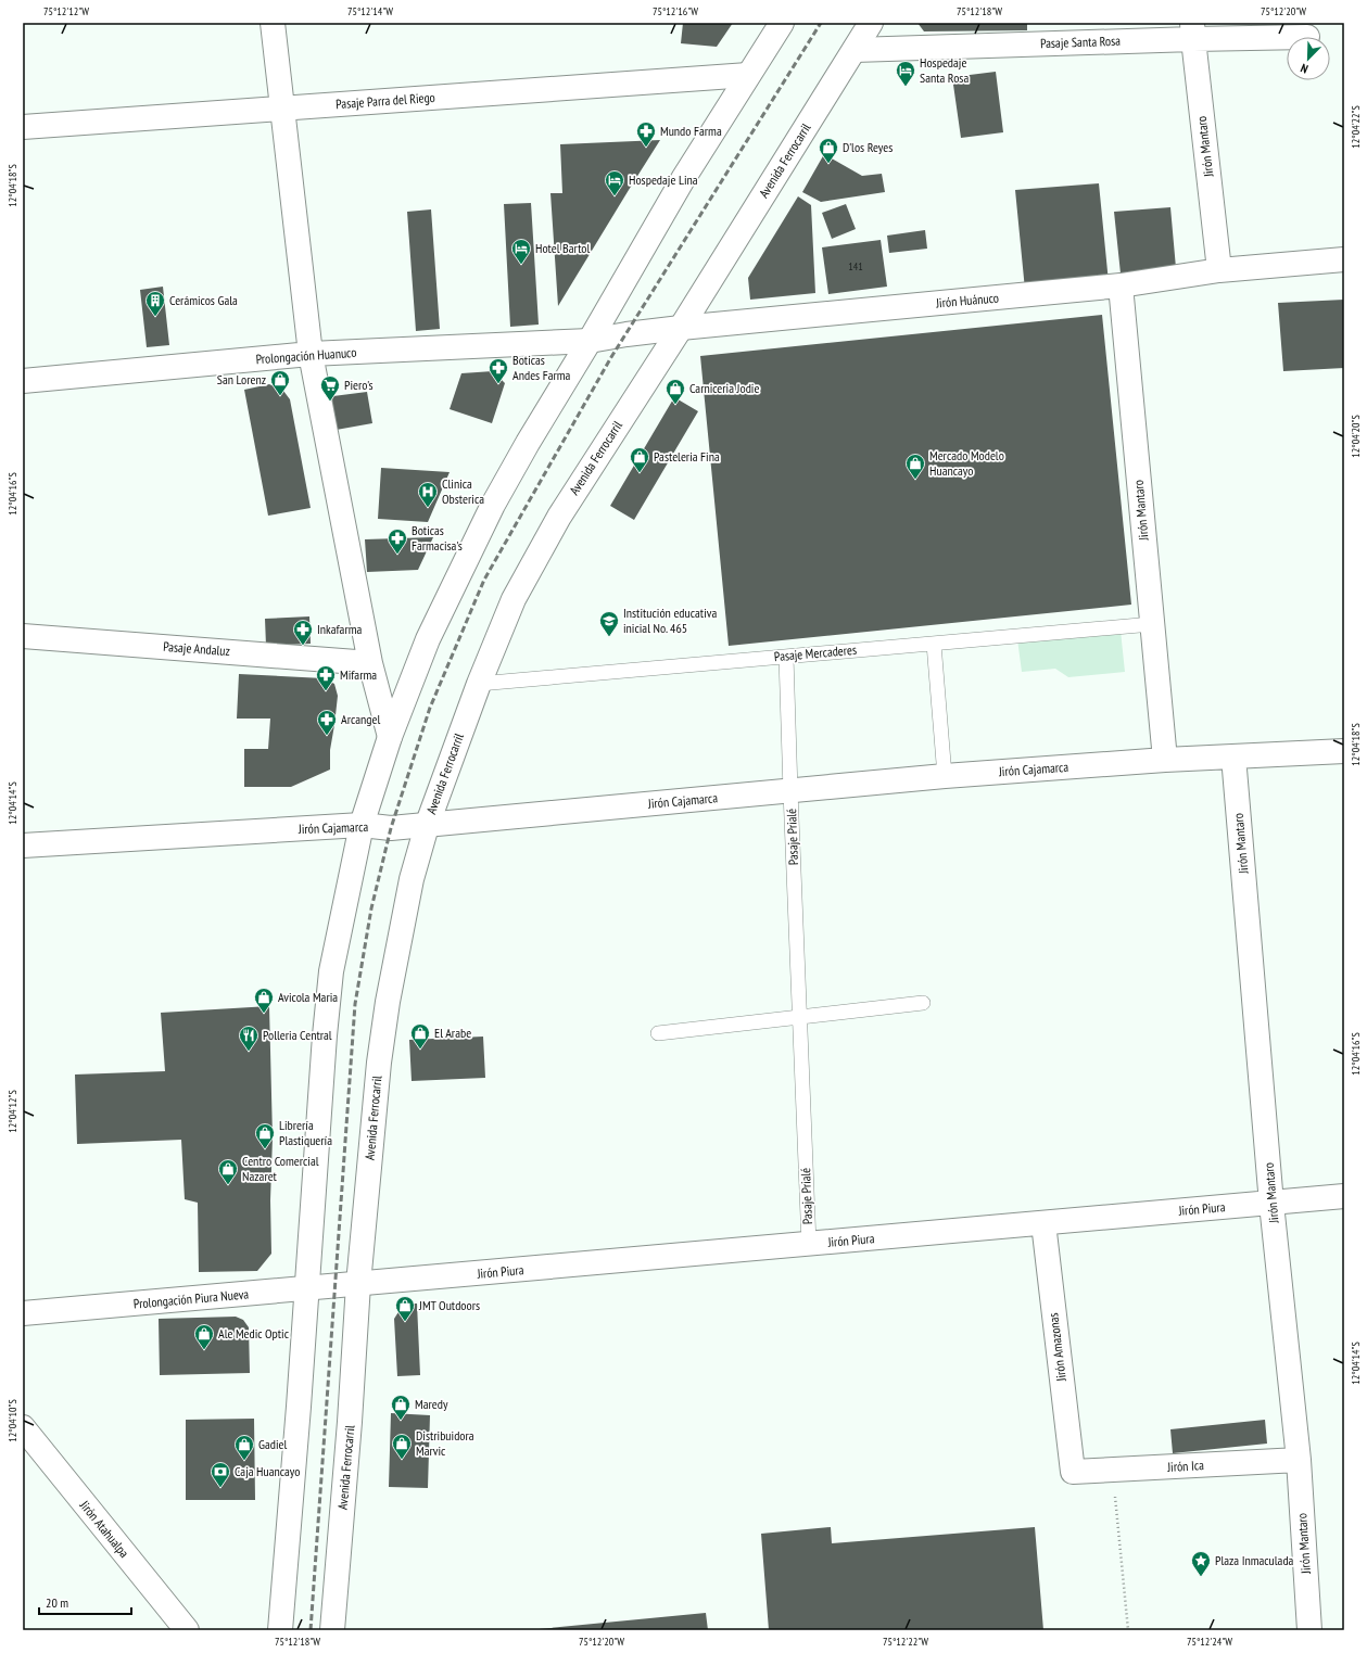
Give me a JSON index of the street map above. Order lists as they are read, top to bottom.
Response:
{
  "streets": {
    "street": [
      "Pasaje Santa Rosa",
      "Pasaje Parra del Riego",
      "Jirón Mantaro",
      "Avenida Ferrocarril",
      "Jirón Huánuco",
      "Prolongación Huanuco",
      "Pasaje Andaluz",
      "Jirón Cajamarca",
      "Jirón Piura",
      "Prolongación Piura Nueva",
      "Jirón Amazonas",
      "Jirón Ica",
      "Jirón Atahualpa"
    ],
    "lane": ["Pasaje Mercaderes", "Pasaje Prialé"]
  },
  "crossings": [
    ["Pasaje Santa Rosa", "Jirón Mantaro"],
    ["Pasaje Santa Rosa", "Avenida Ferrocarril"],
    ["Jirón Mantaro", "Jirón Huánuco"],
    ["Jirón Mantaro", "Pasaje Mercaderes"],
    ["Jirón Mantaro", "Jirón Cajamarca"],
    ["Jirón Mantaro", "Jirón Piura"],
    ["Jirón Mantaro", "Jirón Ica"],
    ["Avenida Ferrocarril", "Jirón Huánuco"],
    ["Avenida Ferrocarril", "Pasaje Mercaderes"],
    ["Avenida Ferrocarril", "Jirón Cajamarca"],
    ["Avenida Ferrocarril", "Jirón Piura"],
    ["Avenida Ferrocarril", "Prolongación Piura Nueva"],
    ["Jirón Huánuco", "Prolongación Huanuco"],
    ["Pasaje Mercaderes", "Pasaje Prialé"],
    ["Jirón Cajamarca", "Pasaje Prialé"],
    ["Pasaje Prialé", "Jirón Piura"],
    ["Jirón Piura", "Prolongación Piura Nueva"],
    ["Jirón Piura", "Jirón Amazonas"],
    ["Jirón Amazonas", "Jirón Ica"]
  ],
  "places": {
    "hotel": ["Hospedaje Santa Rosa", "Hospedaje Lina", "Hotel Bartol"],
    "pharmacy": [
      "Mundo Farma",
      "Boticas Andes Farma",
      "Boticas Farmacisa's",
      "Inkafarma",
      "Mifarma",
      "Arcangel"
    ],
    "shop": [
      "D'los Reyes",
      "San Lorenz",
      "Carniceria Jodie",
      "Pasteleria Fina",
      "Mercado Modelo Huancayo",
      "Avicola Maria",
      "El Arabe",
      "Librería Plastiquería",
      "Centro Comercial Nazaret",
      "JMT Outdoors",
      "Ale Medic Optic",
      "Maredy",
      "Distribuidora Marvic",
      "Gadiel"
    ],
    "building": ["Cerámicos Gala"],
    "supermarket": ["Piero's"],
    "hospital": ["Clinica Obsterica"],
    "school or university": ["Institución educativa inicial No. 465"],
    "restaurant": ["Polleria Central"],
    "bank": ["Caja Huancayo"],
    "place": ["Plaza Inmaculada"]
  },
  "house_numbers": ["141"],
  "scale_bar": "20 m",
  "north": "bottom left",
  "coordinates": [
    "75°12'12\"W",
    "75°12'14\"W",
    "75°12'16\"W",
    "75°12'18\"W",
    "75°12'20\"W",
    "12°04'22\"S",
    "12°04'18\"S",
    "12°04'20\"S",
    "12°04'16\"S",
    "12°04'14\"S",
    "12°04'12\"S",
    "12°04'10\"S",
    "75°12'22\"W",
    "75°12'24\"W"
  ]
}
